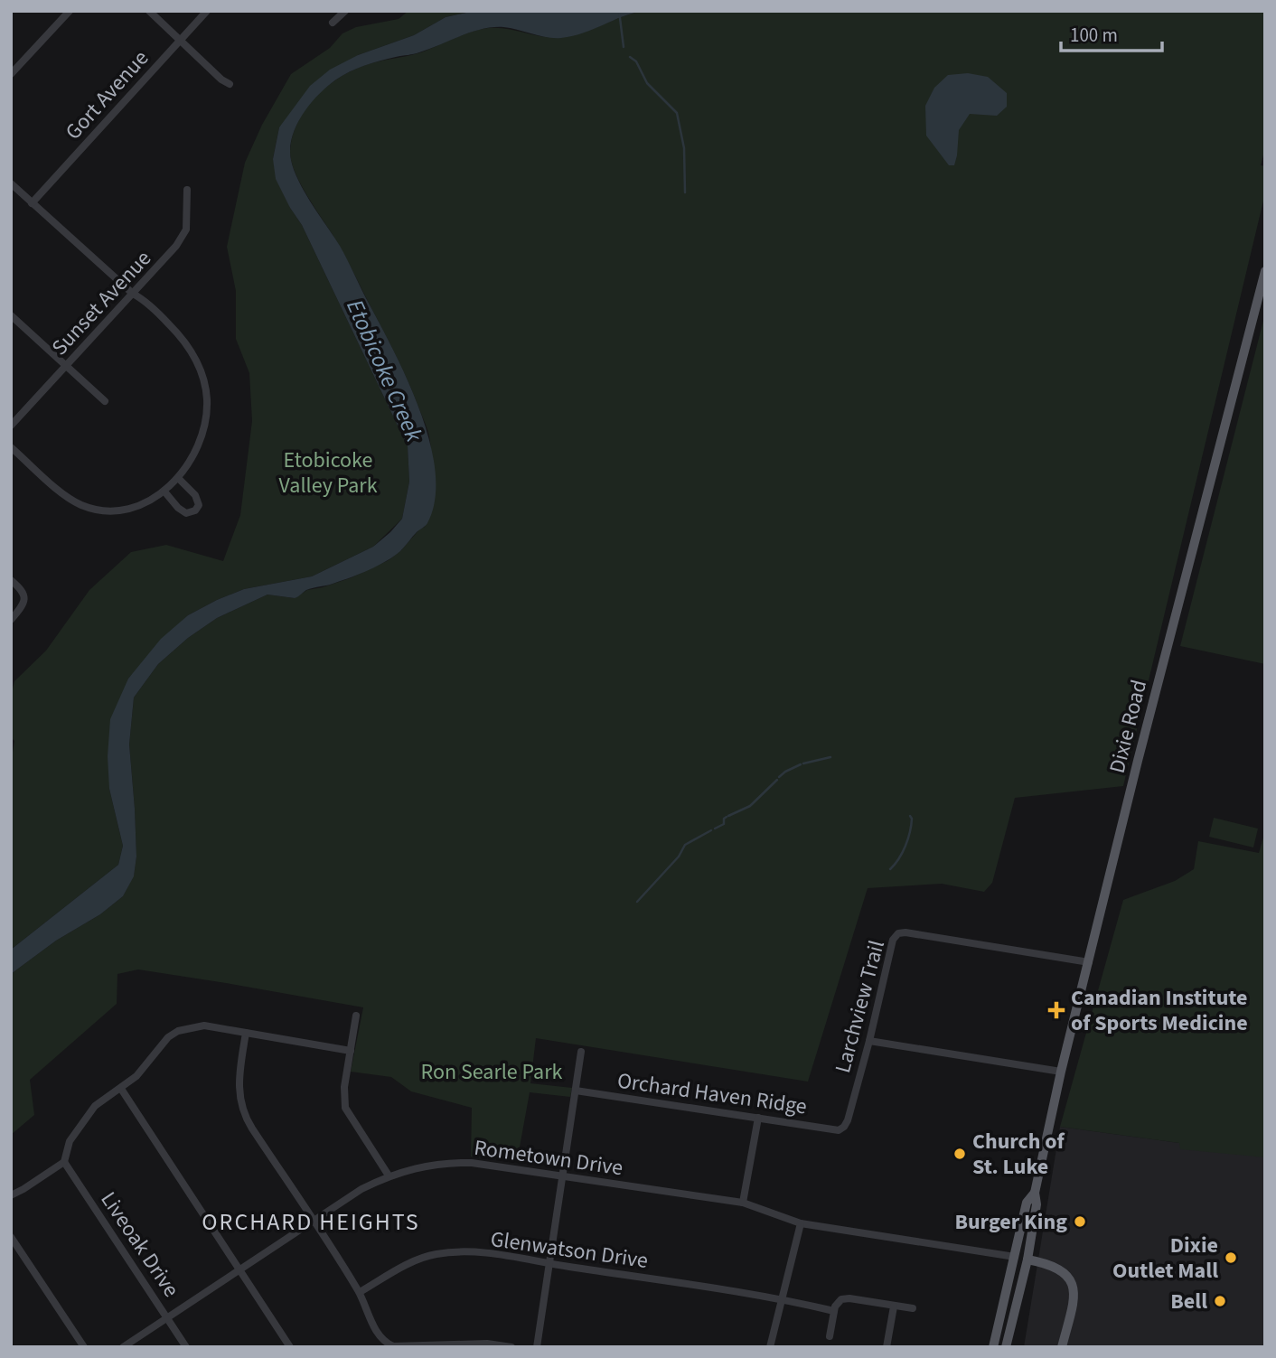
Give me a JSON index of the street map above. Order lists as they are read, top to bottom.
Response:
{
  "streets": {
    "main road": ["Dixie Road"],
    "street": [
      "Gort Avenue",
      "Sunset Avenue",
      "Larchview Trail",
      "Orchard Haven Ridge",
      "Rometown Drive",
      "Liveoak Drive",
      "Glenwatson Drive"
    ]
  },
  "crossings": [
    ["Dixie Road", "Larchview Trail"],
    ["Dixie Road", "Rometown Drive"],
    ["Larchview Trail", "Orchard Haven Ridge"],
    ["Rometown Drive", "Liveoak Drive"]
  ],
  "districts": ["ORCHARD HEIGHTS"],
  "water": ["Etobicoke Creek"],
  "parks": ["Etobicoke Valley Park", "Ron Searle Park"],
  "places": {
    "health": ["Canadian Institute of Sports Medicine"],
    "other": [
      "Church of St. Luke",
      "Burger King",
      "Dixie Outlet Mall",
      "Bell"
    ]
  },
  "scale_bar": "100 m"
}
